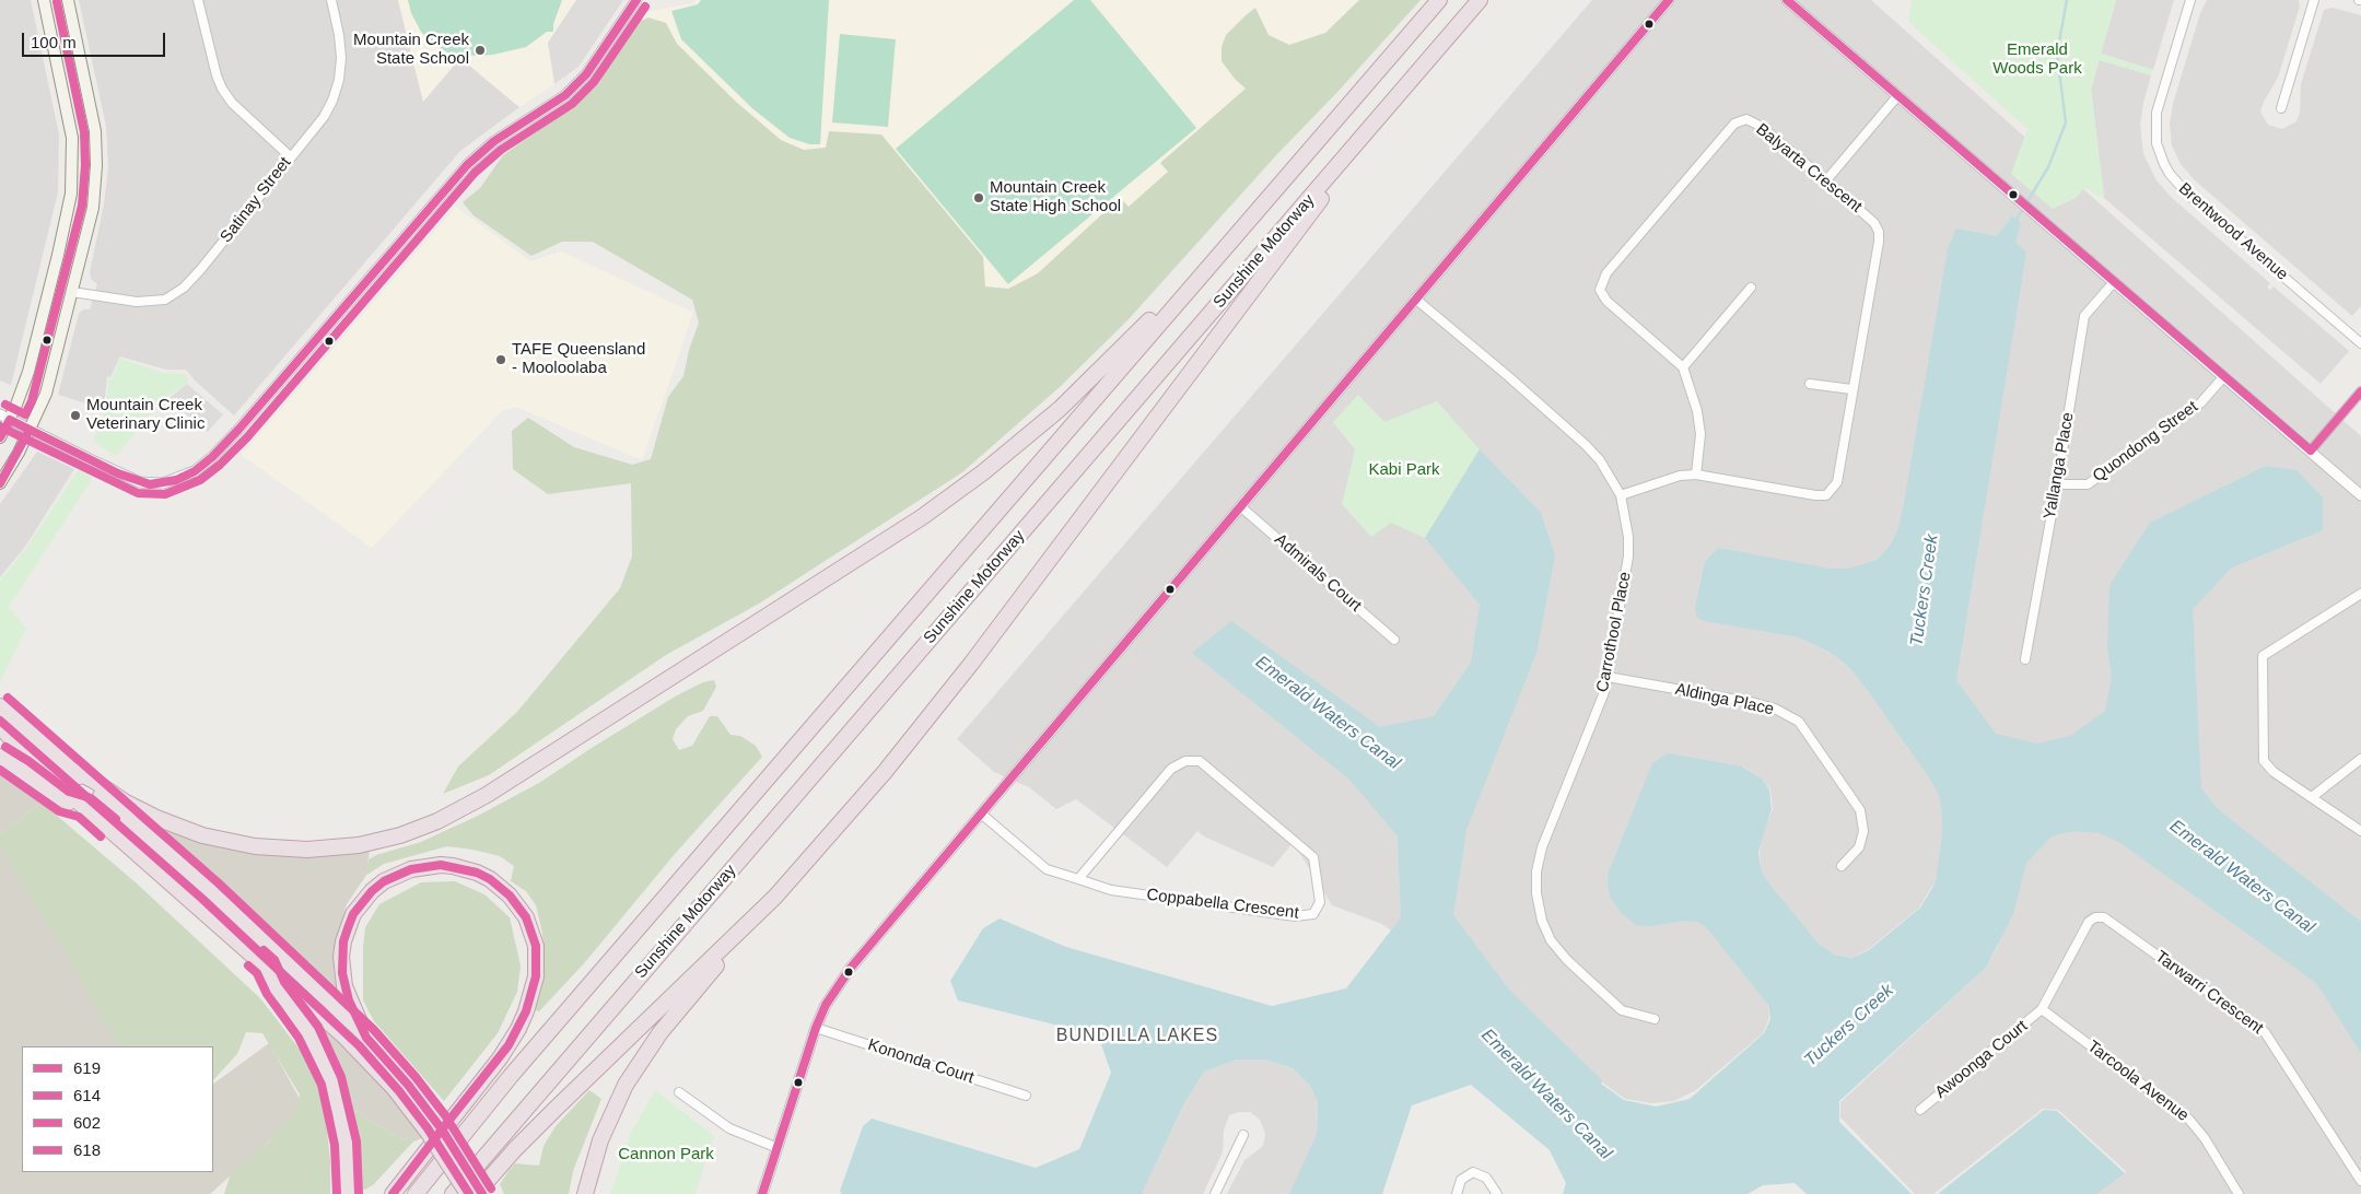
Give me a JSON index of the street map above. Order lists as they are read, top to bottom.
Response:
{
  "streets": {
    "highway": ["Sunshine Motorway"],
    "street": [
      "Balyarta Crescent",
      "Satinay Street",
      "Brentwood Avenue",
      "Quondong Street",
      "Yallanga Place",
      "Admirals Court",
      "Carrothool Place",
      "Aldinga Place",
      "Coppabella Crescent",
      "Tarwarri Crescent",
      "Awoonga Court",
      "Kononda Court",
      "Tarcoola Avenue"
    ]
  },
  "crossings": [
    ["Balyarta Crescent", "Carrothool Place"],
    ["Quondong Street", "Yallanga Place"],
    ["Carrothool Place", "Aldinga Place"],
    ["Tarwarri Crescent", "Awoonga Court"],
    ["Tarwarri Crescent", "Tarcoola Avenue"],
    ["Awoonga Court", "Tarcoola Avenue"]
  ],
  "districts": ["BUNDILLA LAKES"],
  "water": ["Tuckers Creek", "Emerald Waters Canal"],
  "parks": ["Emerald Woods Park", "Kabi Park", "Cannon Park"],
  "places": [
    "Mountain Creek State School",
    "Mountain Creek State High School",
    "TAFE Queensland - Mooloolaba",
    "Mountain Creek Veterinary Clinic"
  ],
  "lines": [
    "transit line 619",
    "transit line 618",
    "transit line 602",
    "transit line 614"
  ],
  "legend": [
    "619",
    "614",
    "602",
    "618"
  ],
  "scale_bar": "100 m"
}
